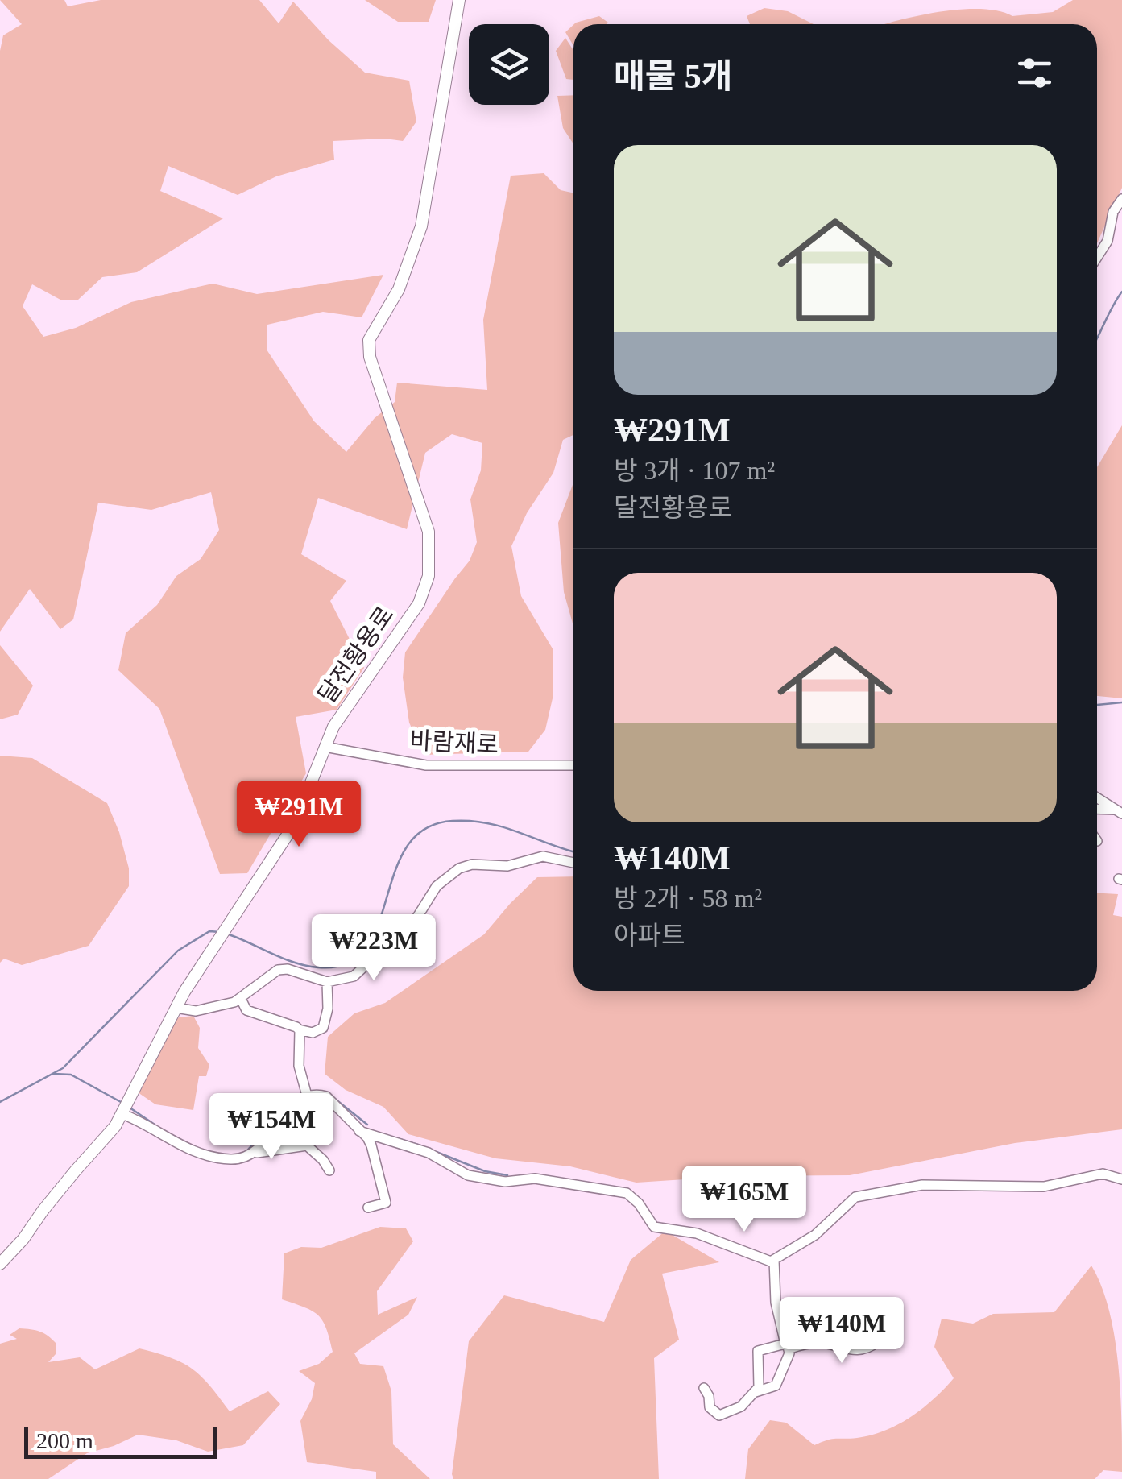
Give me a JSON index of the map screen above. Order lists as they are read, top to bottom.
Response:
{
  "streets": {
    "main road": ["달전황용로"],
    "street": ["바람재로"]
  },
  "crossings": [
    ["달전황용로", "바람재로"]
  ],
  "scale_bar": "200 m",
  "page": {
    "heading": "매물 5개",
    "list": [
      {
        "name": "₩291M",
        "note": "방 3개 · 107 m² · 달전황용로"
      },
      {
        "name": "₩140M",
        "note": "방 2개 · 58 m² · 아파트"
      }
    ],
    "price": [
      "₩291M",
      "₩223M",
      "₩154M",
      "₩165M",
      "₩140M"
    ],
    "scale": "200 m"
  }
}
